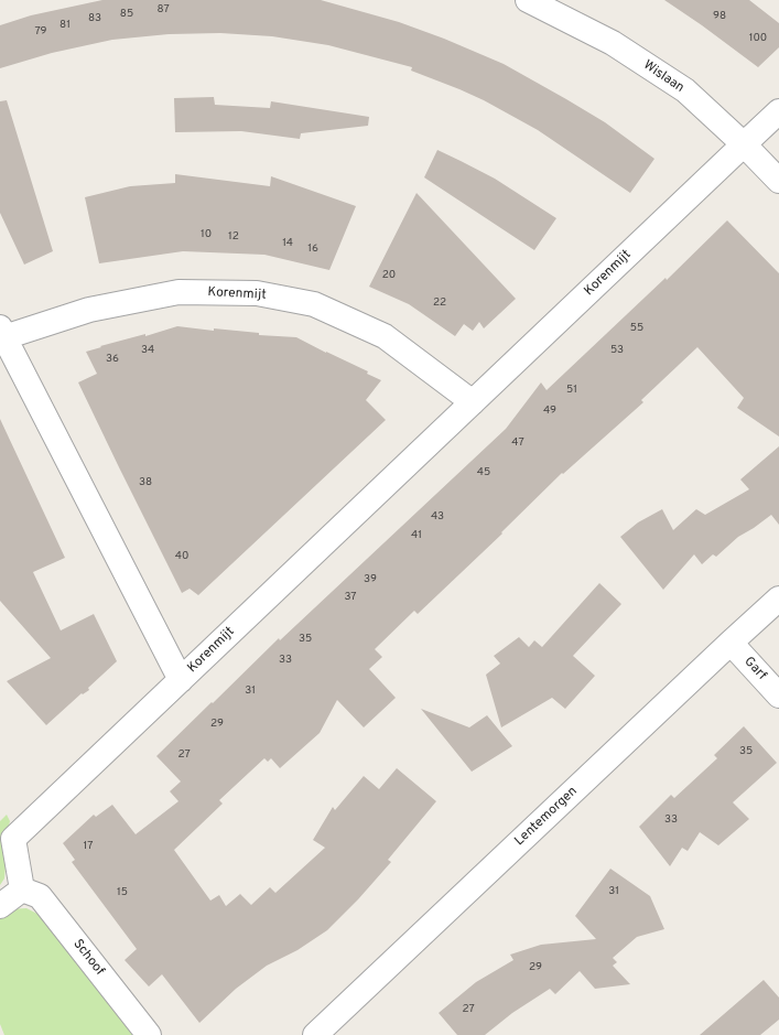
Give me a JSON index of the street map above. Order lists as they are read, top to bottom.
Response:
{
  "streets": {
    "street": [
      "Wislaan",
      "Korenmijt",
      "Garf",
      "Lentemorgen",
      "Schoof"
    ]
  },
  "crossings": [
    ["Wislaan", "Korenmijt"],
    ["Korenmijt", "Schoof"],
    ["Garf", "Lentemorgen"]
  ],
  "house_numbers": [
    "87",
    "85",
    "98",
    "83",
    "81",
    "79",
    "100",
    "10",
    "12",
    "14",
    "16",
    "20",
    "22",
    "55",
    "34",
    "53",
    "36",
    "51",
    "49",
    "47",
    "45",
    "38",
    "43",
    "41",
    "40",
    "39",
    "37",
    "35",
    "33",
    "31",
    "29",
    "35",
    "27",
    "33",
    "17",
    "31",
    "15",
    "29",
    "27"
  ]
}
